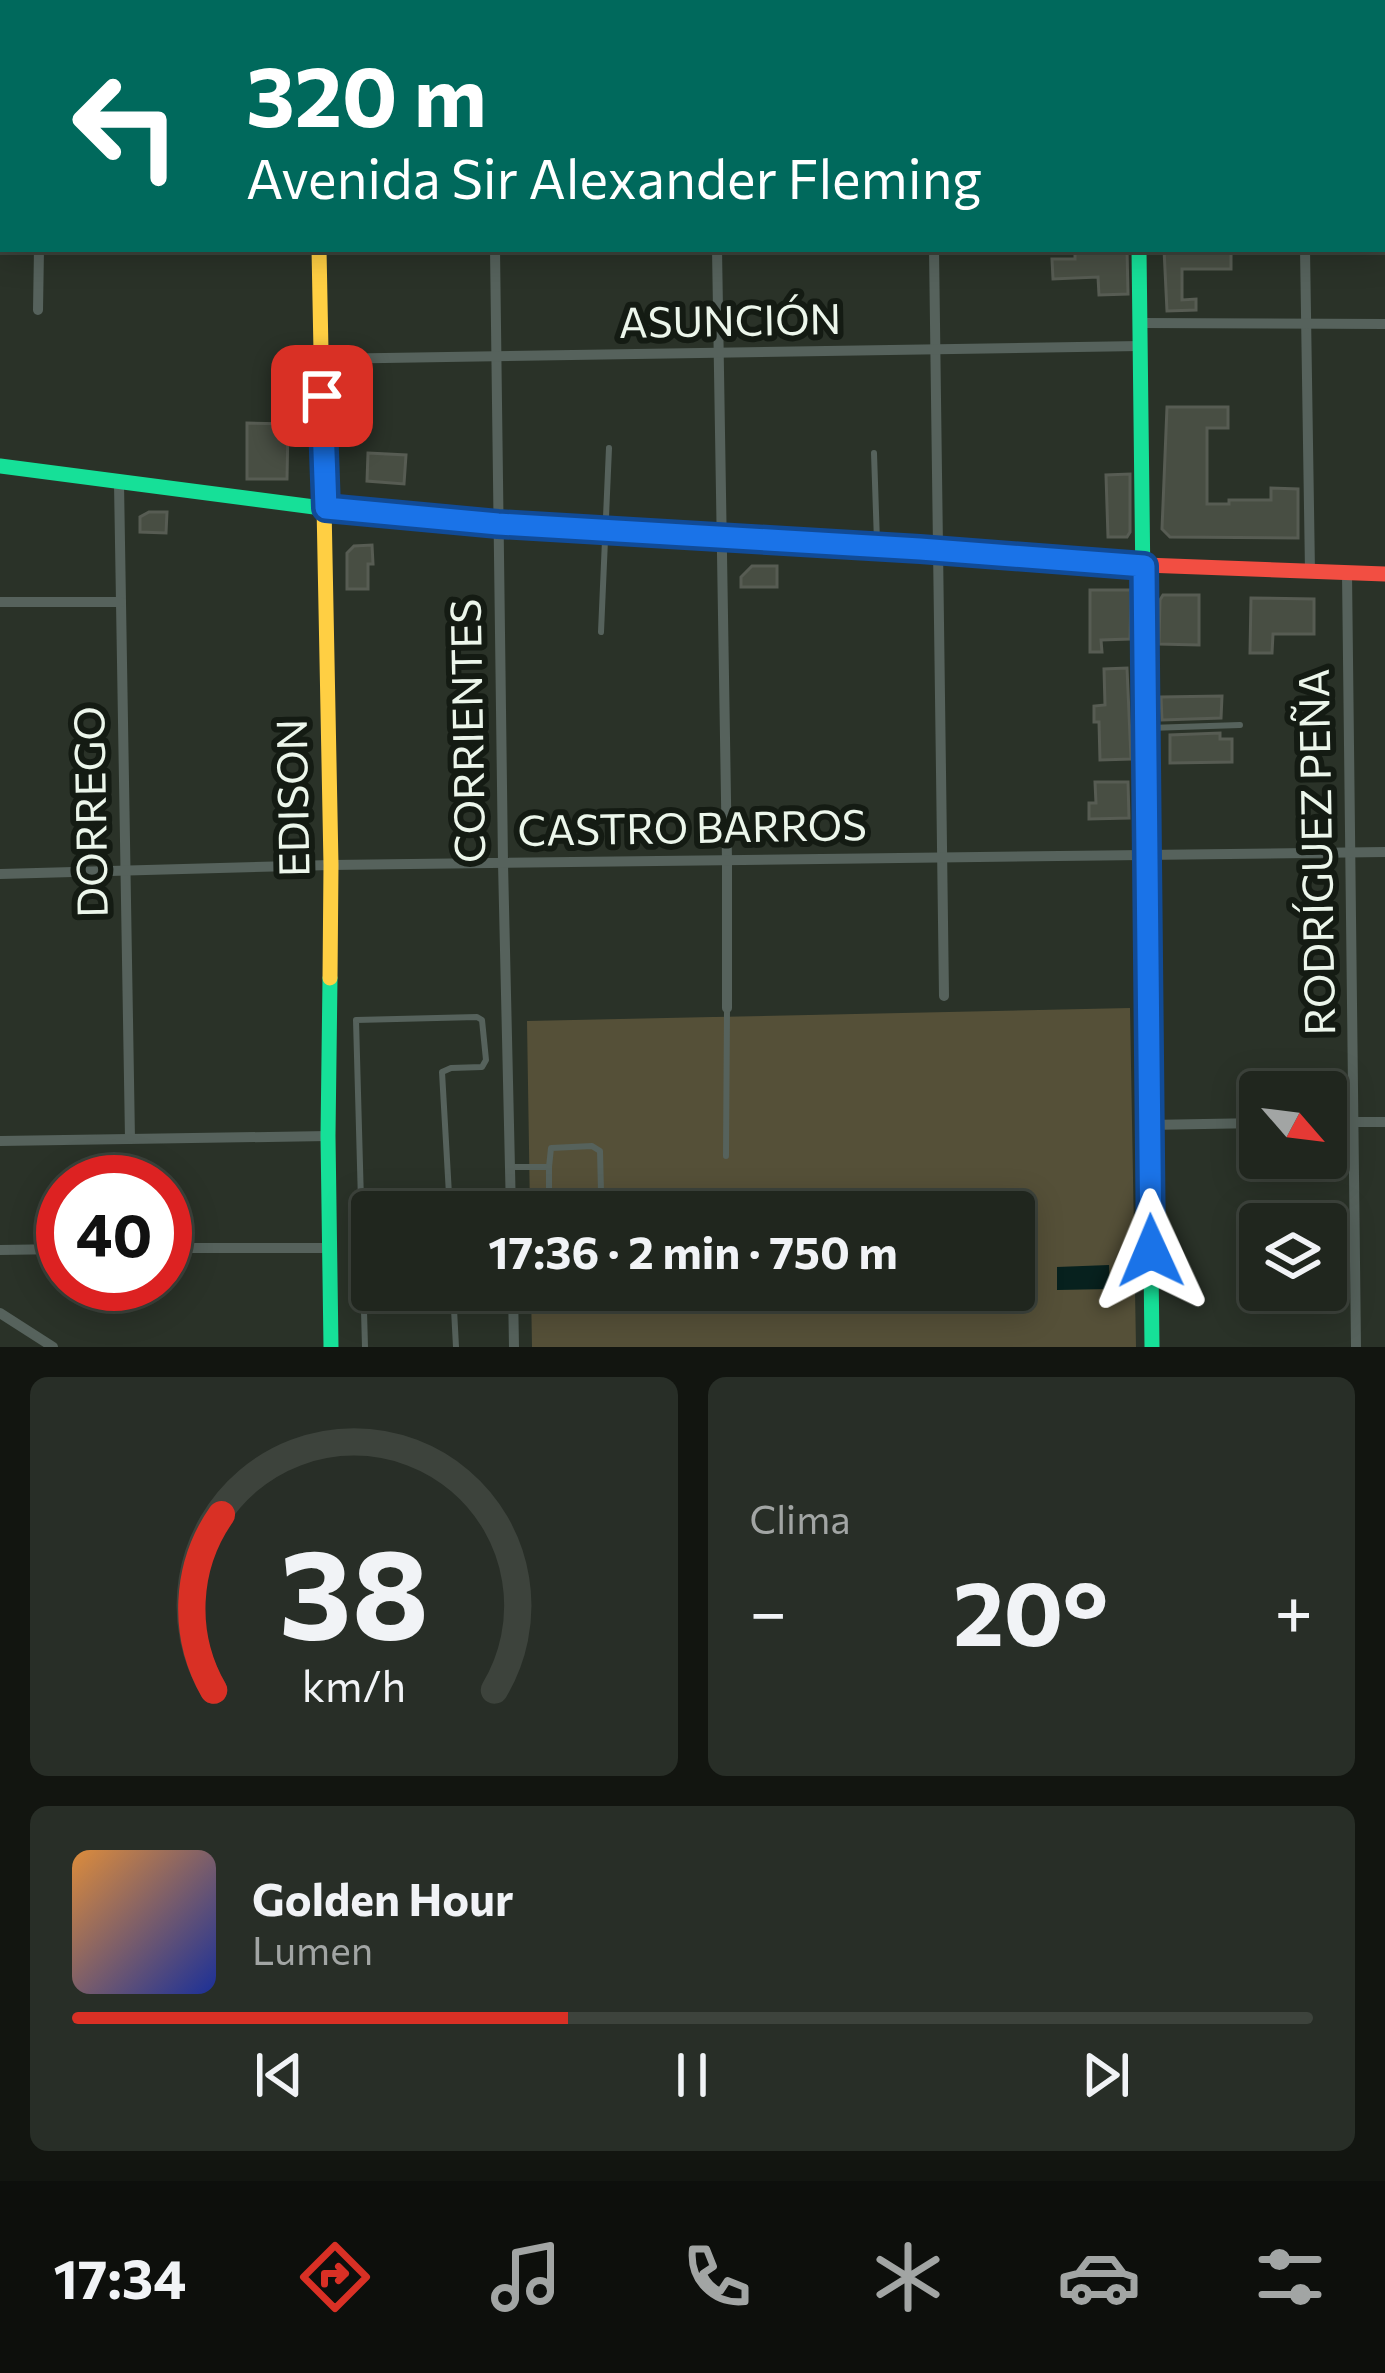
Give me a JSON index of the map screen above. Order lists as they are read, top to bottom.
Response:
{
  "streets": {
    "street": [
      "ASUNCIÓN",
      "CORRIENTES",
      "EDISON",
      "DORREGO",
      "CASTRO BARROS",
      "RODRÍGUEZ PEÑA"
    ]
  },
  "crossings": [
    ["ASUNCIÓN", "CORRIENTES"],
    ["ASUNCIÓN", "EDISON"],
    ["CORRIENTES", "CASTRO BARROS"],
    ["EDISON", "CASTRO BARROS"],
    ["DORREGO", "CASTRO BARROS"],
    ["CASTRO BARROS", "RODRÍGUEZ PEÑA"]
  ],
  "north": "bottom right",
  "page": {
    "turn": ["320 m", "Avenida Sir Alexander Fleming"],
    "limit": "40",
    "trip": "17:36 · 2 min · 750 m",
    "tile": "Clima",
    "heat": ["−", "20°", "+"],
    "song": ["Golden Hour", "Lumen"],
    "tabs": "17:34",
    "gauge": ["38", "km/h"]
  }
}
